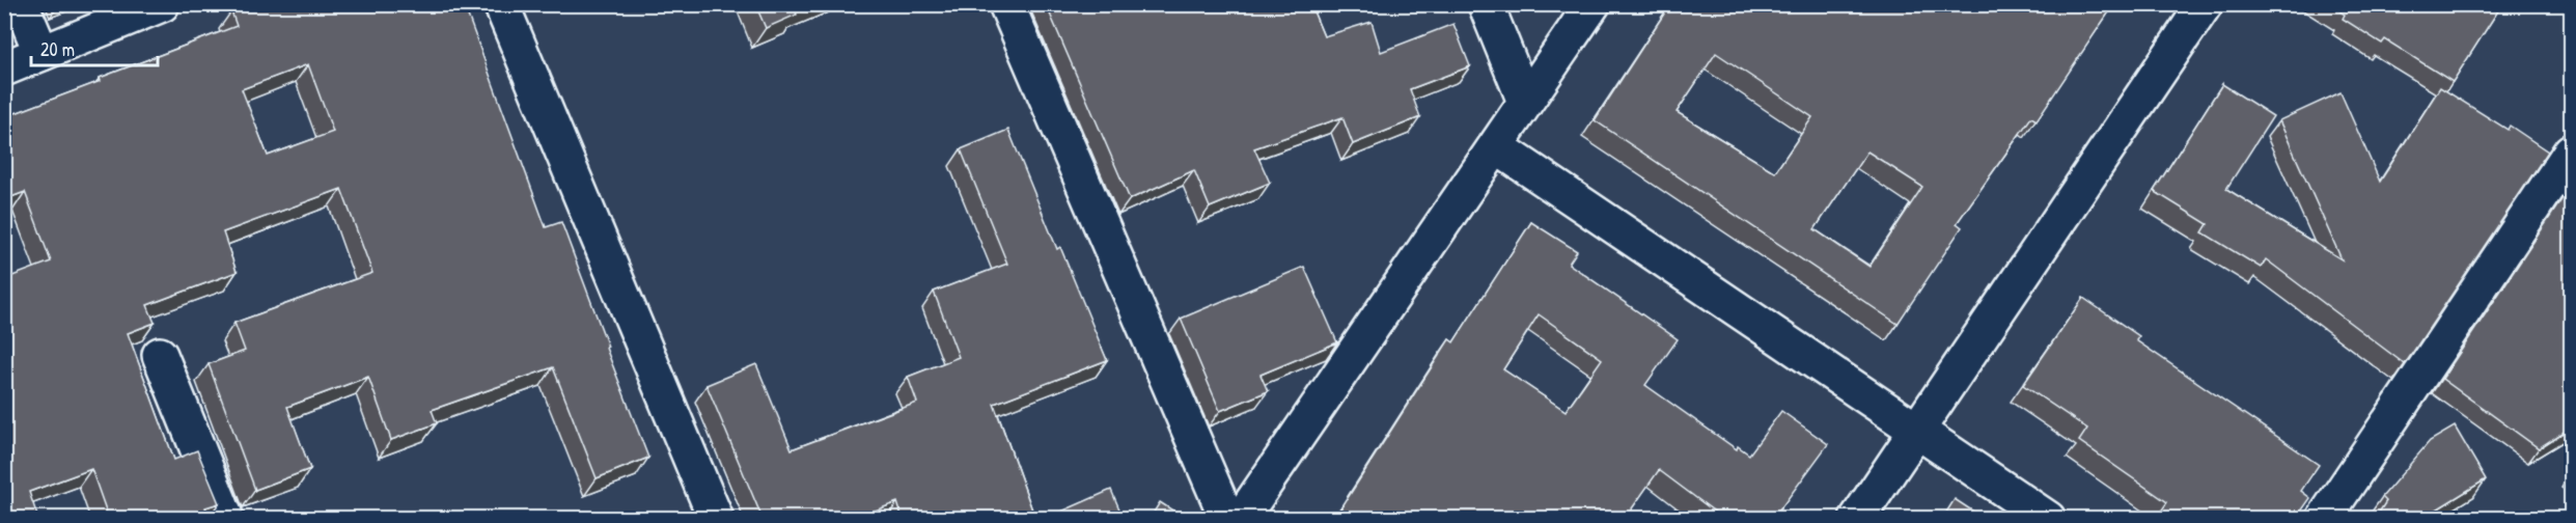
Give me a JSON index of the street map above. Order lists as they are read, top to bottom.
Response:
{
  "scale_bar": "20 m"
}
